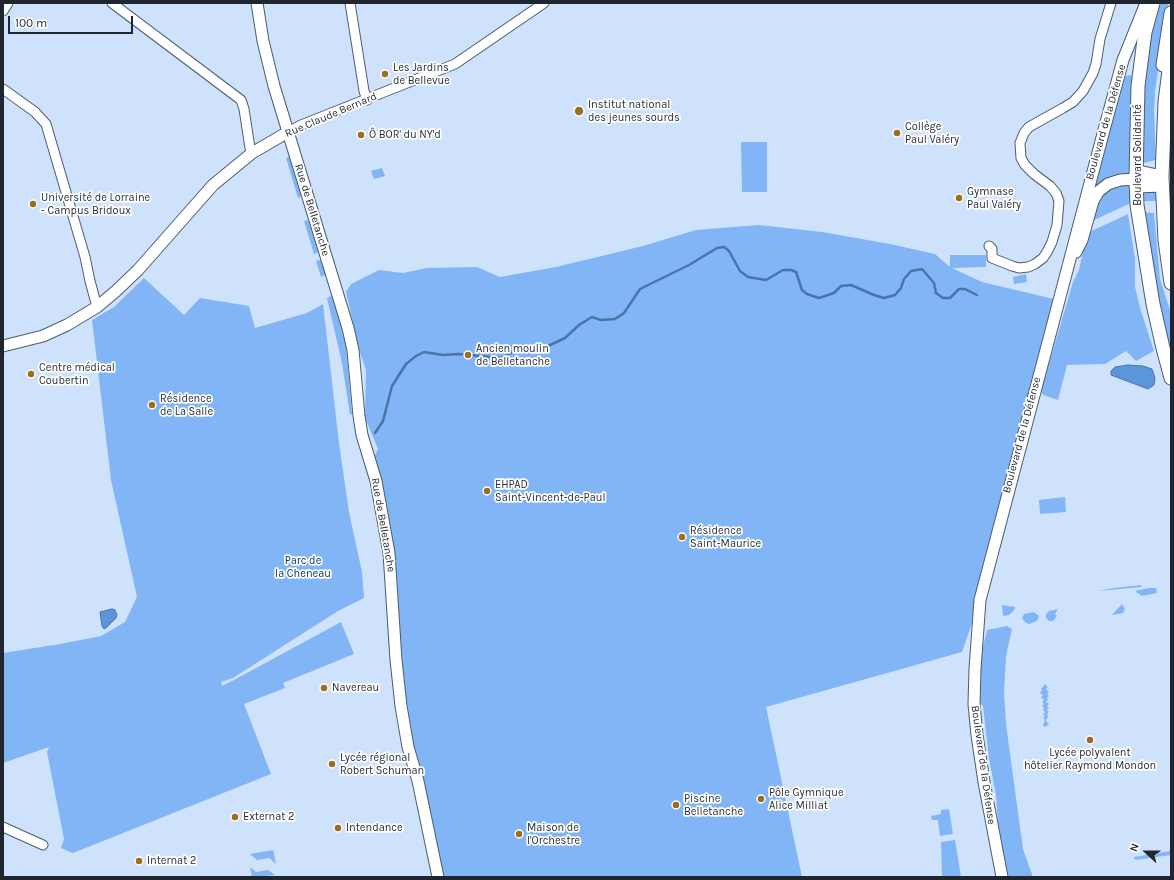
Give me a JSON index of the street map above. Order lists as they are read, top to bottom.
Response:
{
  "streets": {
    "main road": ["Boulevard Solidarité"],
    "street": ["Rue Claude Bernard", "Boulevard de la Défense", "Rue de Belletanche"]
  },
  "crossings": [
    ["Rue Claude Bernard", "Rue de Belletanche"]
  ],
  "parks": ["Parc de la Cheneau"],
  "places": [
    "Les Jardins de Bellevue",
    "Institut national des jeunes sourds",
    "Collège Paul Valéry",
    "Ô BOR' du NY'd",
    "Gymnase Paul Valéry",
    "Université de Lorraine - Campus Bridoux",
    "Ancien moulin de Belletanche",
    "Centre médical Coubertin",
    "Résidence de La Salle",
    "EHPAD Saint-Vincent-de-Paul",
    "Résidence Saint-Maurice",
    "Navereau",
    "Lycée polyvalent hôtelier Raymond Mondon",
    "Lycée régional Robert Schuman",
    "Pôle Gymnique Alice Milliat",
    "Piscine Belletanche",
    "Externat 2",
    "Intendance",
    "Maison de l'Orchestre",
    "Internat 2"
  ],
  "scale_bar": "100 m",
  "north": "left"
}
